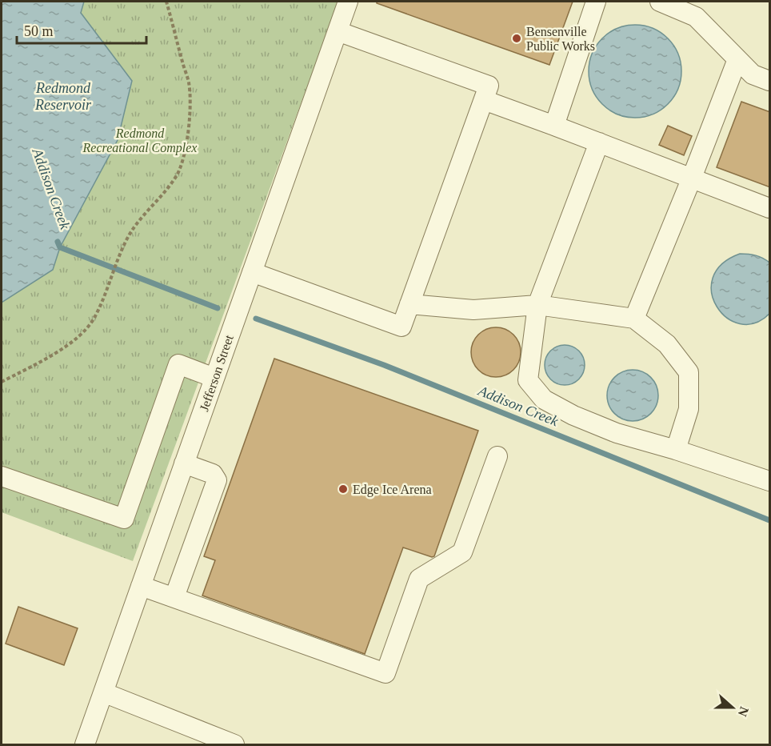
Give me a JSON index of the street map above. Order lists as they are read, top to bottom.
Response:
{
  "streets": {
    "street": ["Jefferson Street"]
  },
  "water": ["Redmond Reservoir", "Addison Creek"],
  "parks": ["Redmond Recreational Complex"],
  "places": ["Bensenville Public Works", "Edge Ice Arena"],
  "scale_bar": "50 m",
  "north": "right"
}
